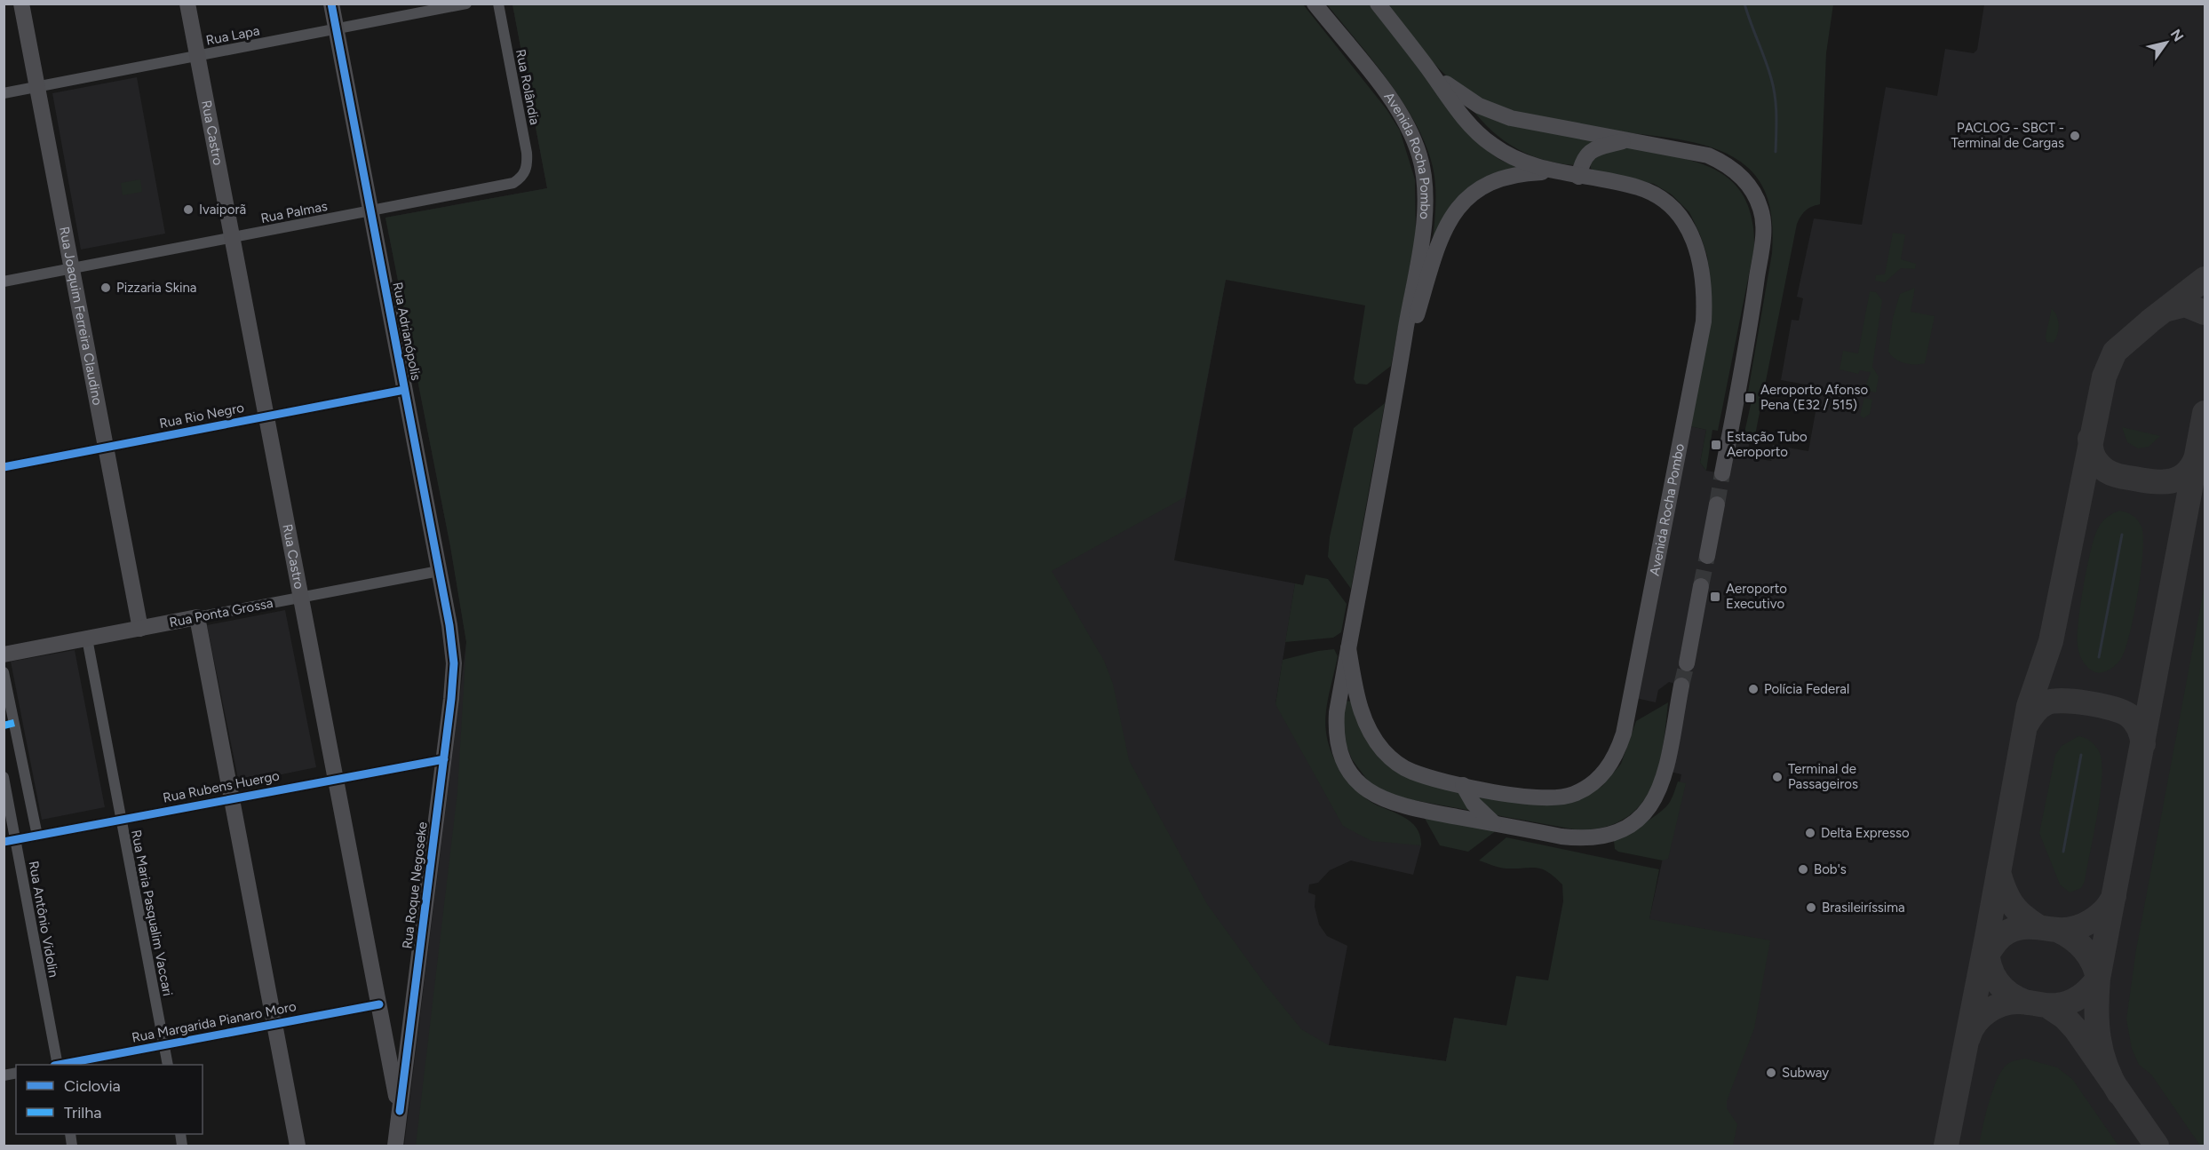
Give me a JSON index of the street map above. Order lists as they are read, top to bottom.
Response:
{
  "streets": {
    "main road": [
      "Rua Castro",
      "Avenida Rocha Pombo",
      "Rua Joaquim Ferreira Claudino",
      "Rua Adrianópolis",
      "Rua Ponta Grossa",
      "Rua Roque Negoseke"
    ],
    "street": [
      "Rua Lapa",
      "Rua Rolândia",
      "Rua Palmas",
      "Rua Rio Negro",
      "Rua Rubens Huergo",
      "Rua Maria Pasqualim Vaccari",
      "Rua Antônio Vidolin",
      "Rua Margarida Pianaro Moro"
    ]
  },
  "crossings": [
    ["Rua Lapa", "Rua Castro"],
    ["Rua Lapa", "Rua Joaquim Ferreira Claudino"],
    ["Rua Lapa", "Rua Adrianópolis"],
    ["Rua Rolândia", "Rua Palmas"],
    ["Rua Castro", "Rua Palmas"],
    ["Rua Castro", "Rua Rio Negro"],
    ["Rua Castro", "Rua Ponta Grossa"],
    ["Rua Castro", "Rua Rubens Huergo"],
    ["Rua Castro", "Rua Roque Negoseke"],
    ["Rua Castro", "Rua Margarida Pianaro Moro"],
    ["Rua Palmas", "Rua Joaquim Ferreira Claudino"],
    ["Rua Palmas", "Rua Adrianópolis"],
    ["Rua Joaquim Ferreira Claudino", "Rua Rio Negro"],
    ["Rua Joaquim Ferreira Claudino", "Rua Ponta Grossa"],
    ["Rua Adrianópolis", "Rua Rio Negro"],
    ["Rua Adrianópolis", "Rua Ponta Grossa"],
    ["Rua Adrianópolis", "Rua Roque Negoseke"],
    ["Rua Ponta Grossa", "Rua Maria Pasqualim Vaccari"],
    ["Rua Rubens Huergo", "Rua Roque Negoseke"],
    ["Rua Rubens Huergo", "Rua Maria Pasqualim Vaccari"],
    ["Rua Rubens Huergo", "Rua Antônio Vidolin"],
    ["Rua Maria Pasqualim Vaccari", "Rua Margarida Pianaro Moro"]
  ],
  "places": {
    "other": [
      "PACLOG - SBCT - Terminal de Cargas",
      "Ivaiporã",
      "Pizzaria Skina",
      "Polícia Federal",
      "Terminal de Passageiros",
      "Delta Expresso",
      "Bob's",
      "Brasileiríssima",
      "Subway"
    ],
    "transit": ["Aeroporto Afonso Pena (E32 / 515)", "Estação Tubo Aeroporto", "Aeroporto Executivo"]
  },
  "legend": ["Ciclovia", "Trilha"],
  "north": "top right"
}
